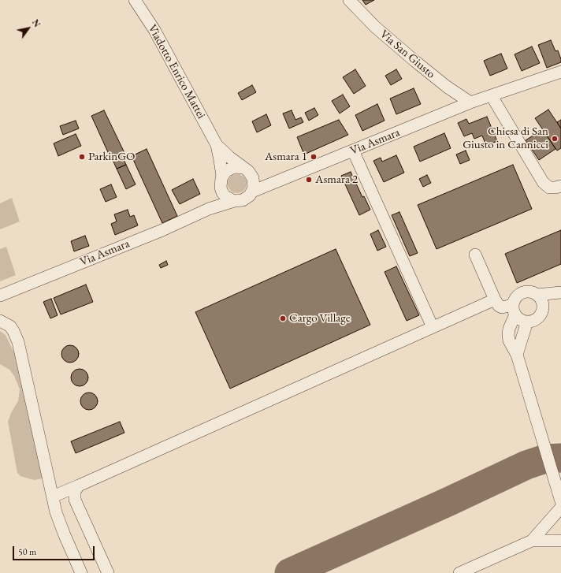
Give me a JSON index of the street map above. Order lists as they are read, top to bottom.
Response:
{
  "streets": {
    "street": ["Via San Giusto", "Viadotto Enrico Mattei", "Via Asmara"]
  },
  "crossings": [
    ["Via San Giusto", "Via Asmara"],
    ["Viadotto Enrico Mattei", "Via Asmara"]
  ],
  "places": [
    "Chiesa di San Giusto in Cannicci",
    "ParkinGO",
    "Asmara 1",
    "Asmara 2",
    "Cargo Village"
  ],
  "scale_bar": "50 m",
  "north": "top right"
}
